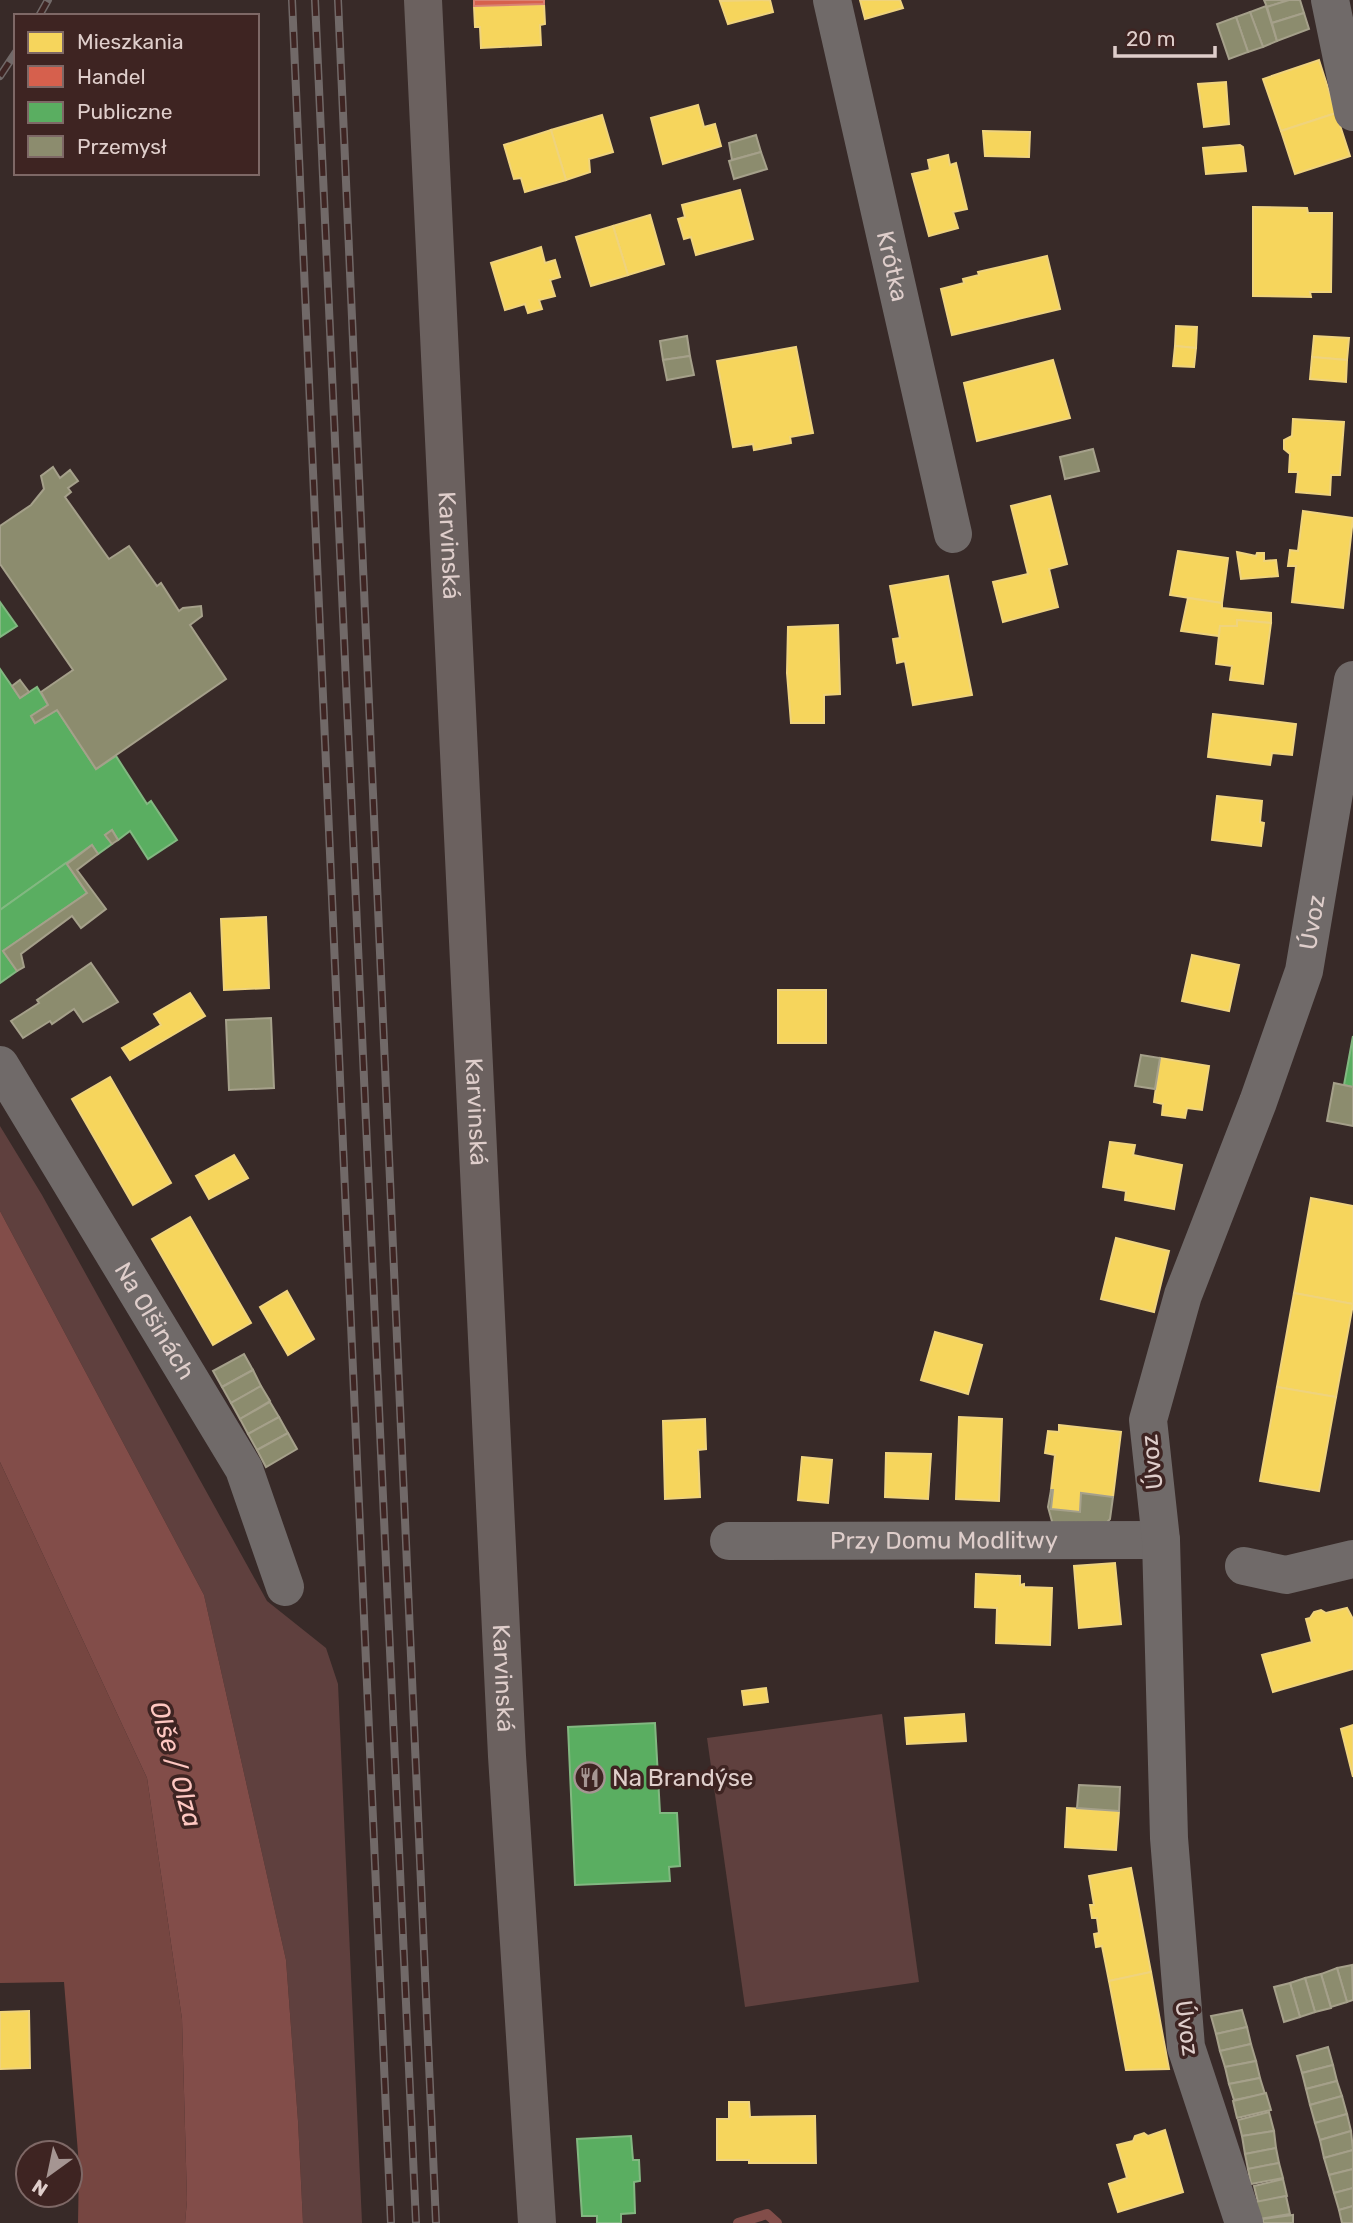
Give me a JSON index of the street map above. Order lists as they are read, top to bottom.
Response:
{
  "streets": {
    "main road": ["Karvinská"],
    "street": [
      "Krótka",
      "Úvoz",
      "Na Olšinách",
      "Przy Domu Modlitwy"
    ]
  },
  "crossings": [
    ["Úvoz", "Przy Domu Modlitwy"]
  ],
  "water": ["Olše / Olza"],
  "places": {
    "restaurant": ["Na Brandýse"]
  },
  "legend": [
    "Mieszkania",
    "Handel",
    "Publiczne",
    "Przemysł"
  ],
  "scale_bar": "20 m",
  "north": "bottom left"
}
